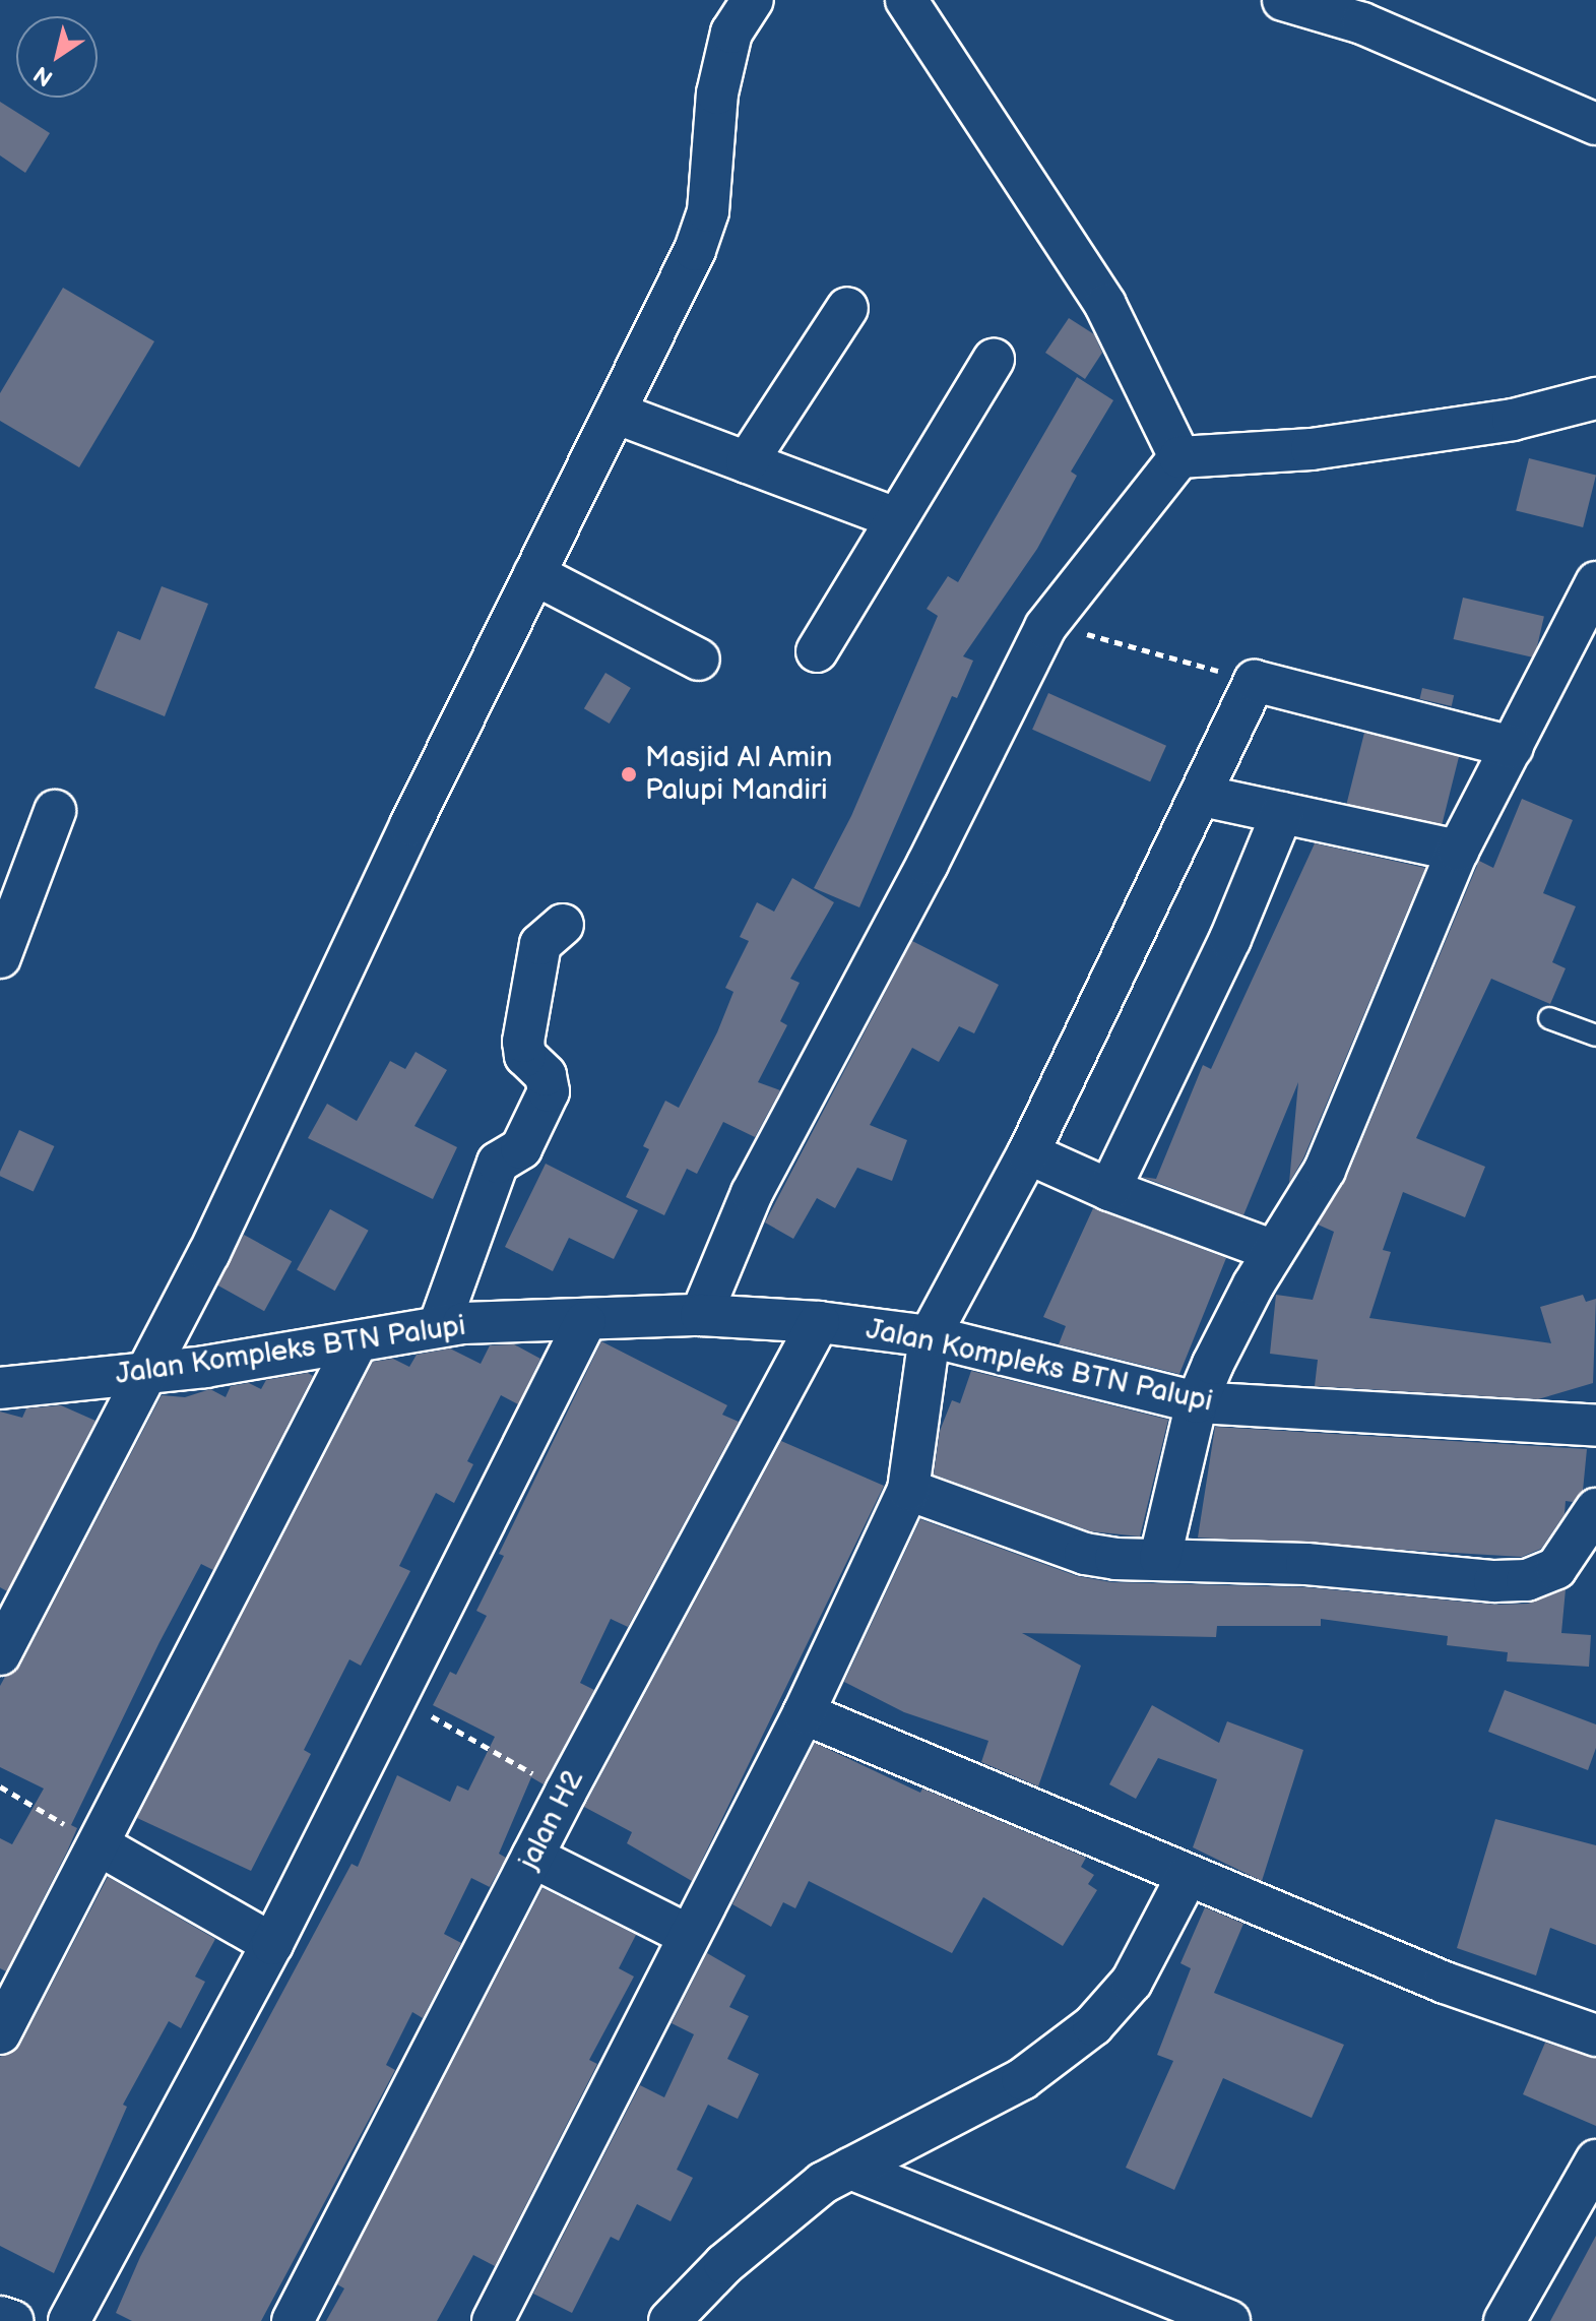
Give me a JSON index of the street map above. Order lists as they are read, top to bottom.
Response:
{
  "streets": {
    "street": ["Jalan Kompleks BTN Palupi", "jalan H2"]
  },
  "crossings": [
    ["Jalan Kompleks BTN Palupi", "jalan H2"]
  ],
  "places": ["Masjid Al Amin Palupi Mandiri"],
  "north": "bottom left"
}
